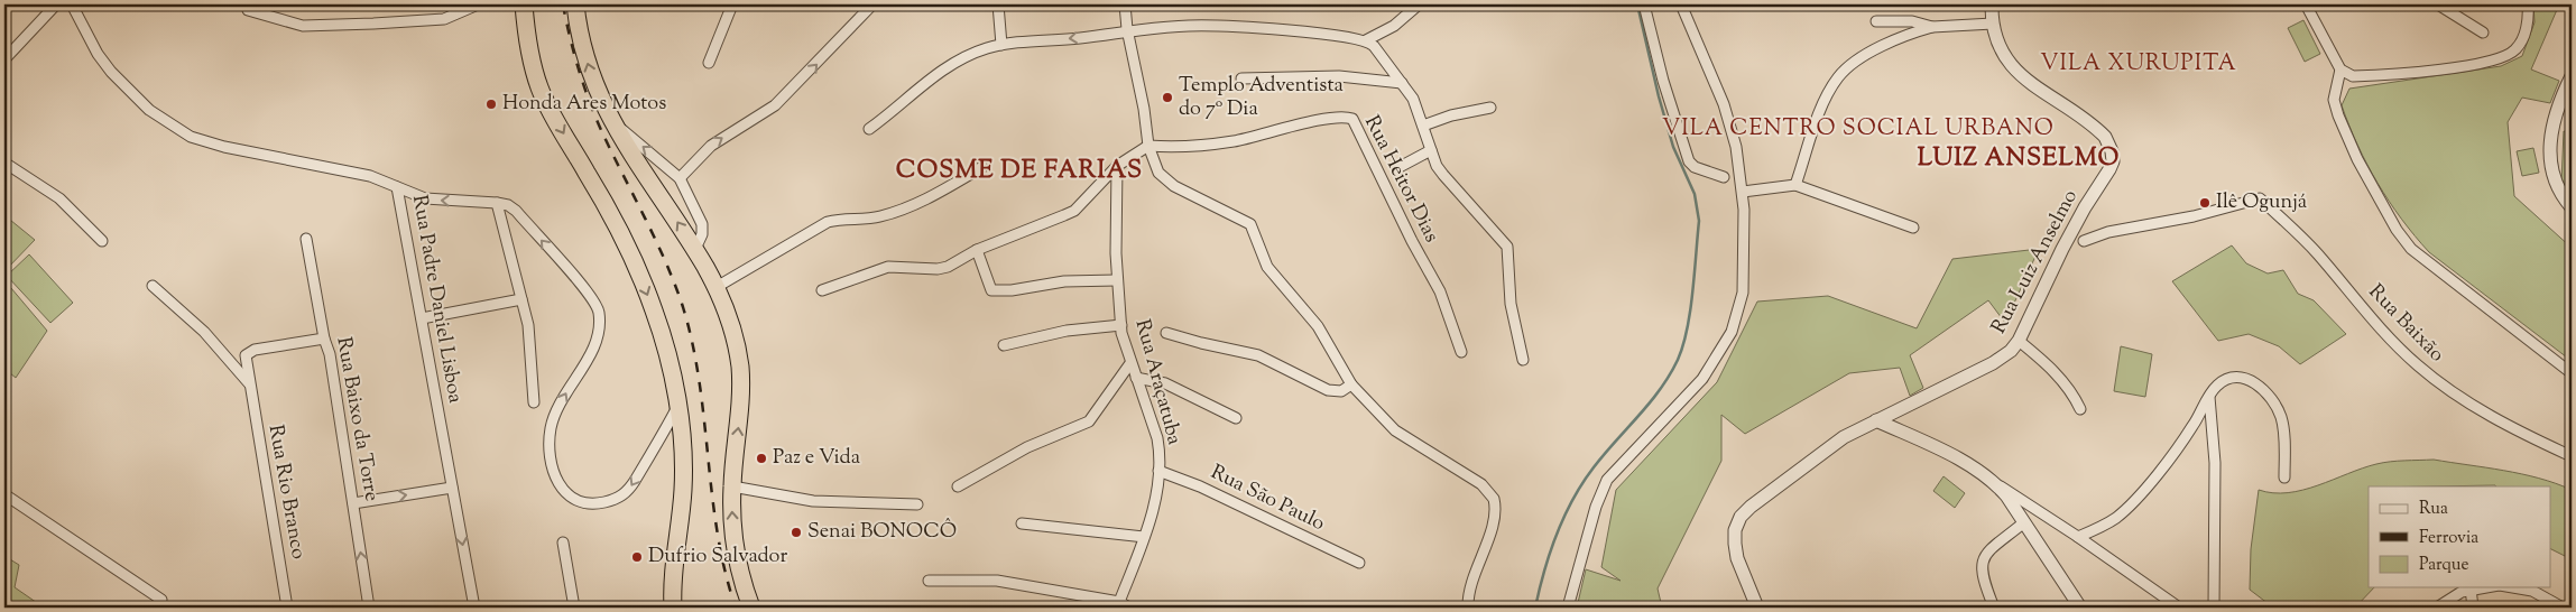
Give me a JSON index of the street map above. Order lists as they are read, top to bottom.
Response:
{
  "streets": {
    "street": [
      "Rua Heitor Dias",
      "Rua Luiz Anselmo",
      "Rua Padre Daniel Lisboa",
      "Rua Baixão",
      "Rua Araçatuba",
      "Rua Baixo da Torre",
      "Rua Rio Branco",
      "Rua São Paulo"
    ]
  },
  "crossings": [
    ["Rua Araçatuba", "Rua São Paulo"],
    ["Rua Baixo da Torre", "Rua Rio Branco"]
  ],
  "districts": [
    "VILA XURUPITA",
    "VILA CENTRO SOCIAL URBANO",
    "LUIZ ANSELMO",
    "COSME DE FARIAS"
  ],
  "places": [
    "Templo Adventista do 7º Dia",
    "Honda Ares Motos",
    "Ilê Ogunjá",
    "Paz e Vida",
    "Senai BONOCÔ",
    "Dufrio Salvador"
  ],
  "legend": ["Rua", "Ferrovia", "Parque"]
}
